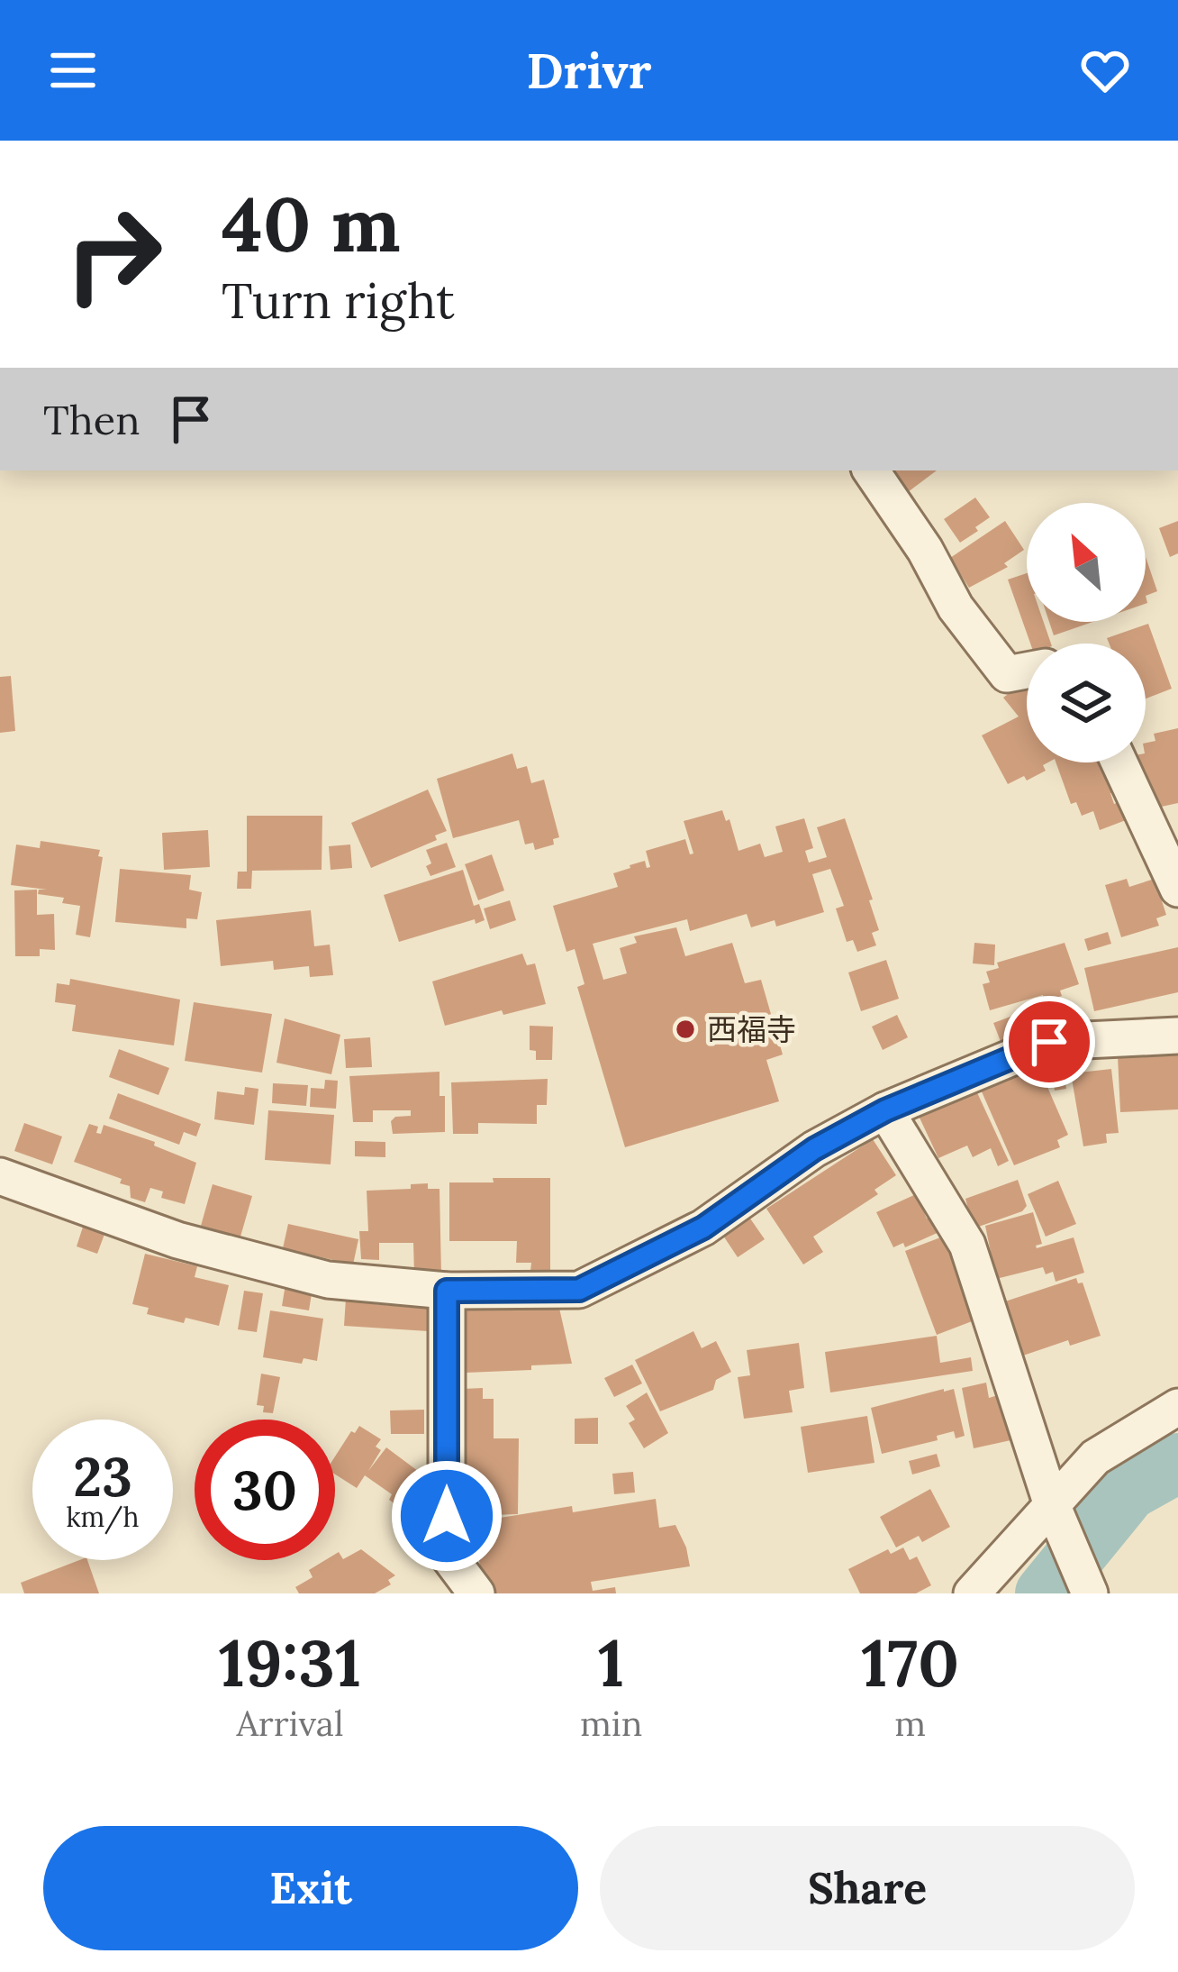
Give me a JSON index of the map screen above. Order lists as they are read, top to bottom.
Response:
{
  "places": ["西福寺"],
  "north": "top left",
  "page": {
    "header": "Drivr",
    "turn": ["40 m", "Turn right"],
    "then": "Then",
    "speed": "23 km/h",
    "limit": "30",
    "eta": [
      "19:31",
      "Arrival",
      "1",
      "min",
      "170",
      "m"
    ],
    "buttons": ["Exit", "Share"]
  }
}
